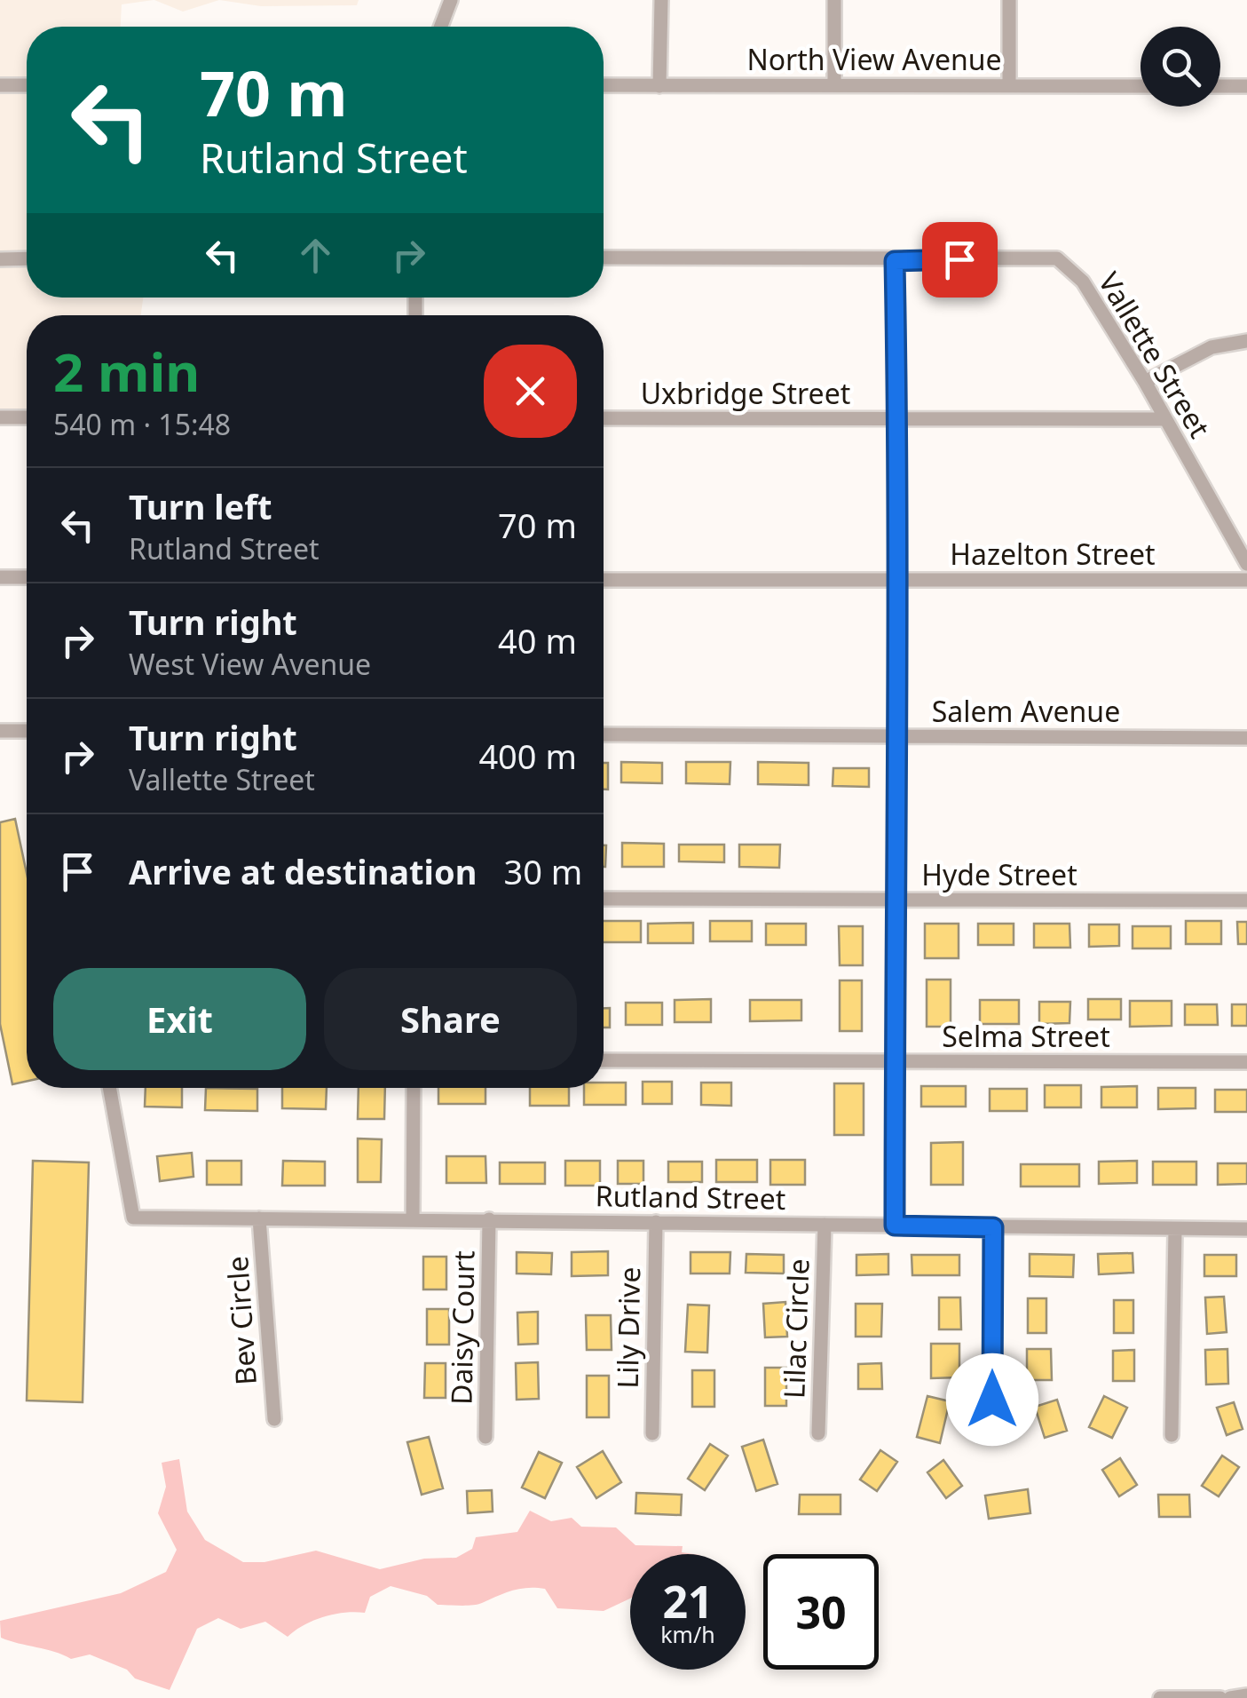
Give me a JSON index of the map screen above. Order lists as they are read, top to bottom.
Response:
{
  "streets": {
    "street": [
      "North View Avenue",
      "Vallette Street",
      "Uxbridge Street",
      "Hazelton Street",
      "Salem Avenue",
      "Hyde Street",
      "Selma Street",
      "Rutland Street",
      "Bev Circle",
      "Daisy Court",
      "Lily Drive",
      "Lilac Circle"
    ]
  },
  "crossings": [
    ["Vallette Street", "Uxbridge Street"],
    ["Rutland Street", "Bev Circle"],
    ["Rutland Street", "Daisy Court"],
    ["Rutland Street", "Lily Drive"],
    ["Rutland Street", "Lilac Circle"]
  ],
  "page": {
    "turn": ["70 m", "Rutland Street"],
    "heading": ["2 min", "540 m · 15:48"],
    "list": [
      {
        "name": "Turn left",
        "note": "Rutland Street",
        "value": "70 m"
      },
      {
        "name": "Turn right",
        "note": "West View Avenue",
        "value": "40 m"
      },
      {
        "name": "Turn right",
        "note": "Vallette Street",
        "value": "400 m"
      },
      {
        "name": "Arrive at destination",
        "value": "30 m"
      }
    ],
    "buttons": ["Exit", "Share"],
    "speed": "21 km/h",
    "limit": "30"
  }
}
